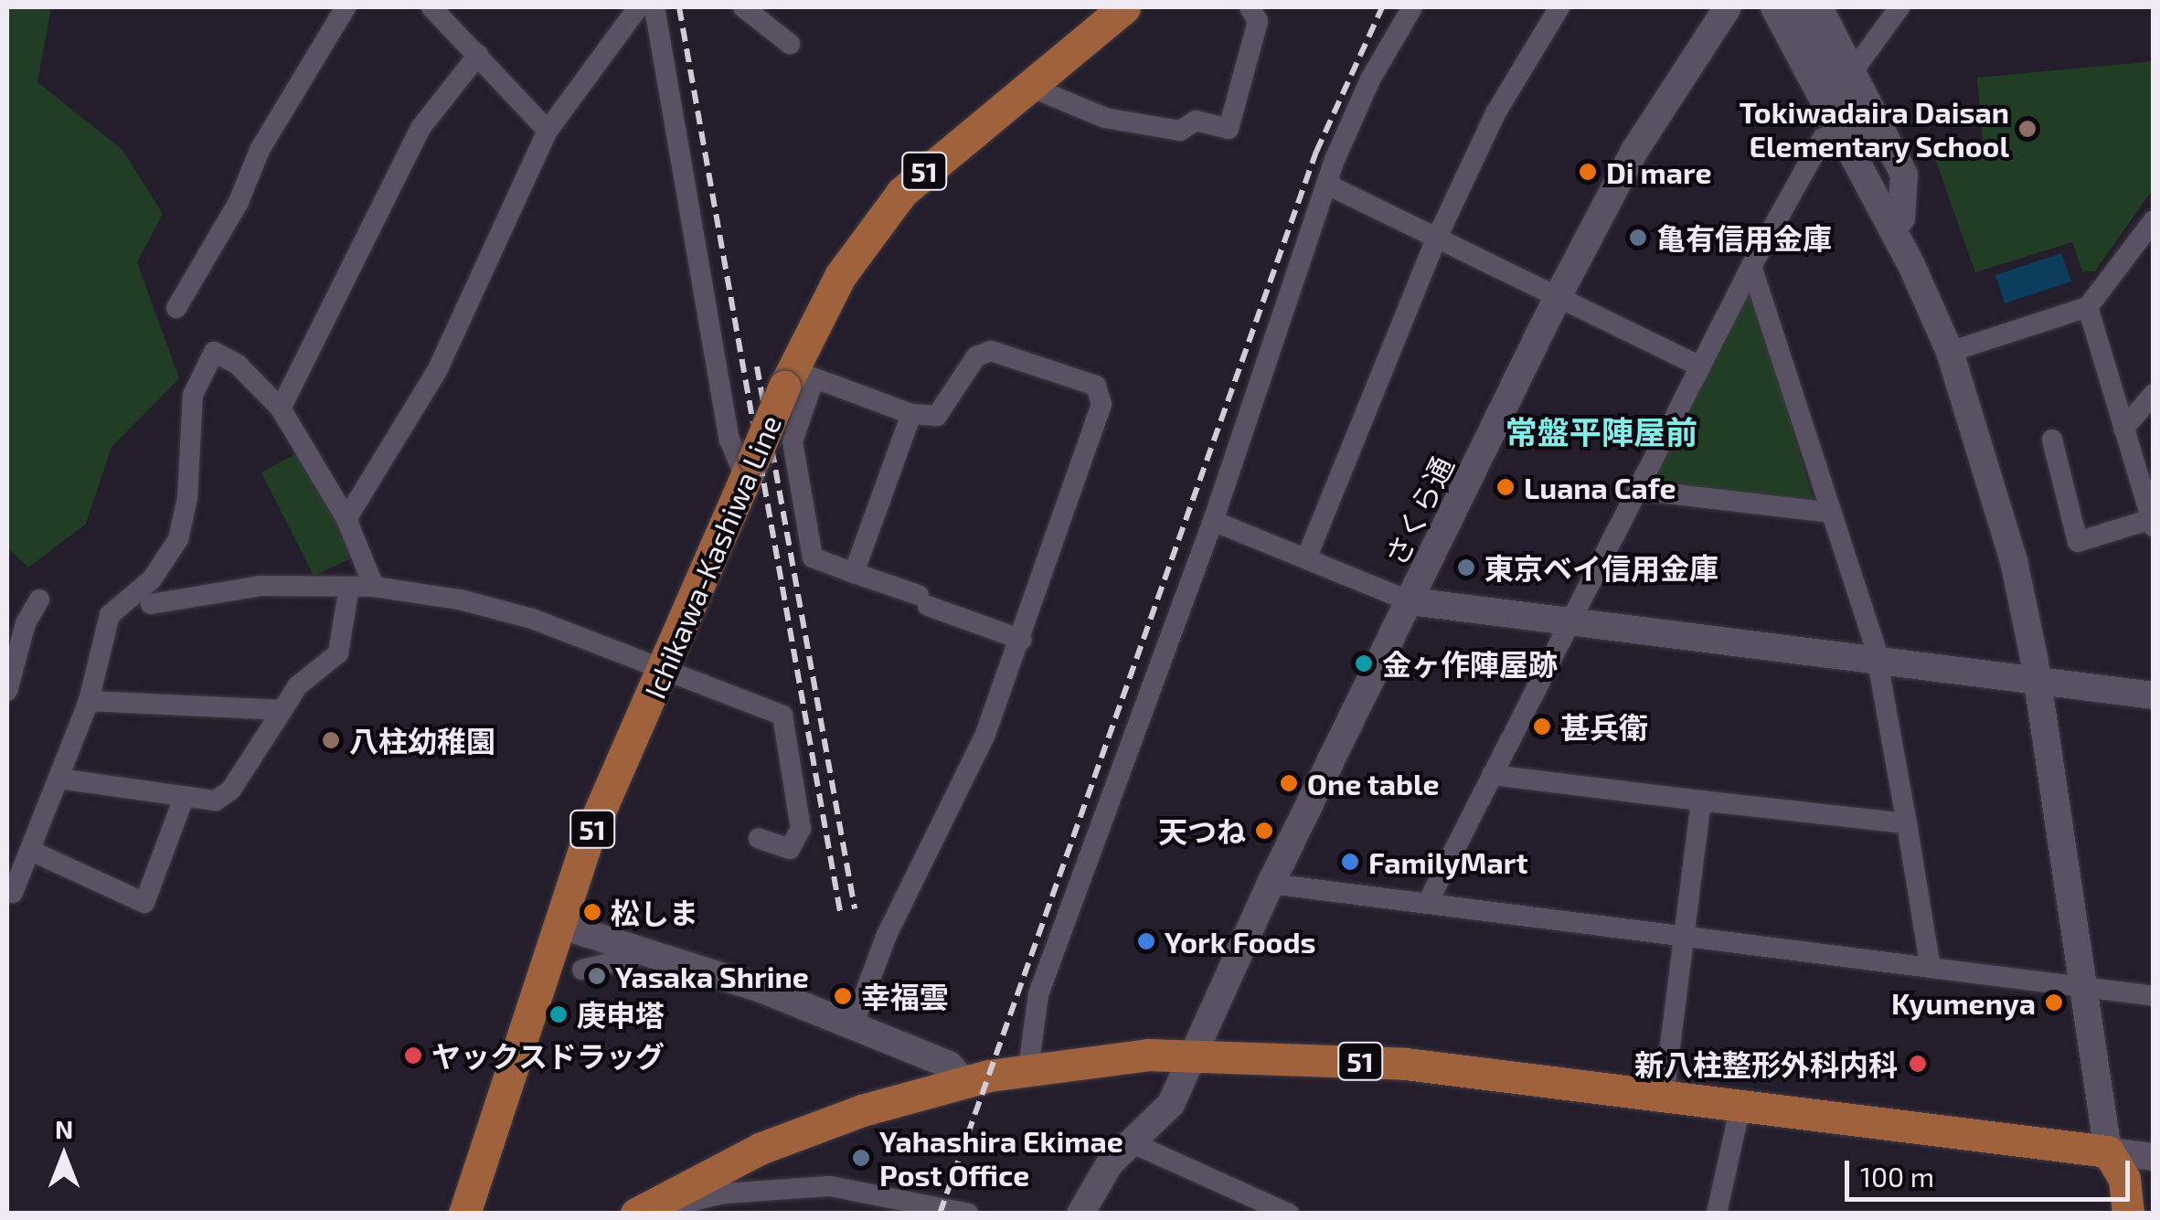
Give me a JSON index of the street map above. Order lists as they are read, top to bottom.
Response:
{
  "streets": {
    "main road": ["51", "Ichikawa-Kashiwa Line"],
    "street": ["さくら通"]
  },
  "crossings": [
    ["51", "さくら通"]
  ],
  "districts": ["常盤平陣屋前"],
  "places": [
    "Tokiwadaira Daisan Elementary School",
    "Di mare",
    "亀有信用金庫",
    "Luana Cafe",
    "東京ベイ信用金庫",
    "金ヶ作陣屋跡",
    "甚兵衛",
    "八柱幼稚園",
    "One table",
    "天つね",
    "FamilyMart",
    "松しま",
    "York Foods",
    "Yasaka Shrine",
    "幸福雲",
    "Kyumenya",
    "庚申塔",
    "ヤックスドラッグ",
    "新八柱整形外科内科",
    "Yahashira Ekimae Post Office"
  ],
  "scale_bar": "100 m",
  "north": "top"
}
